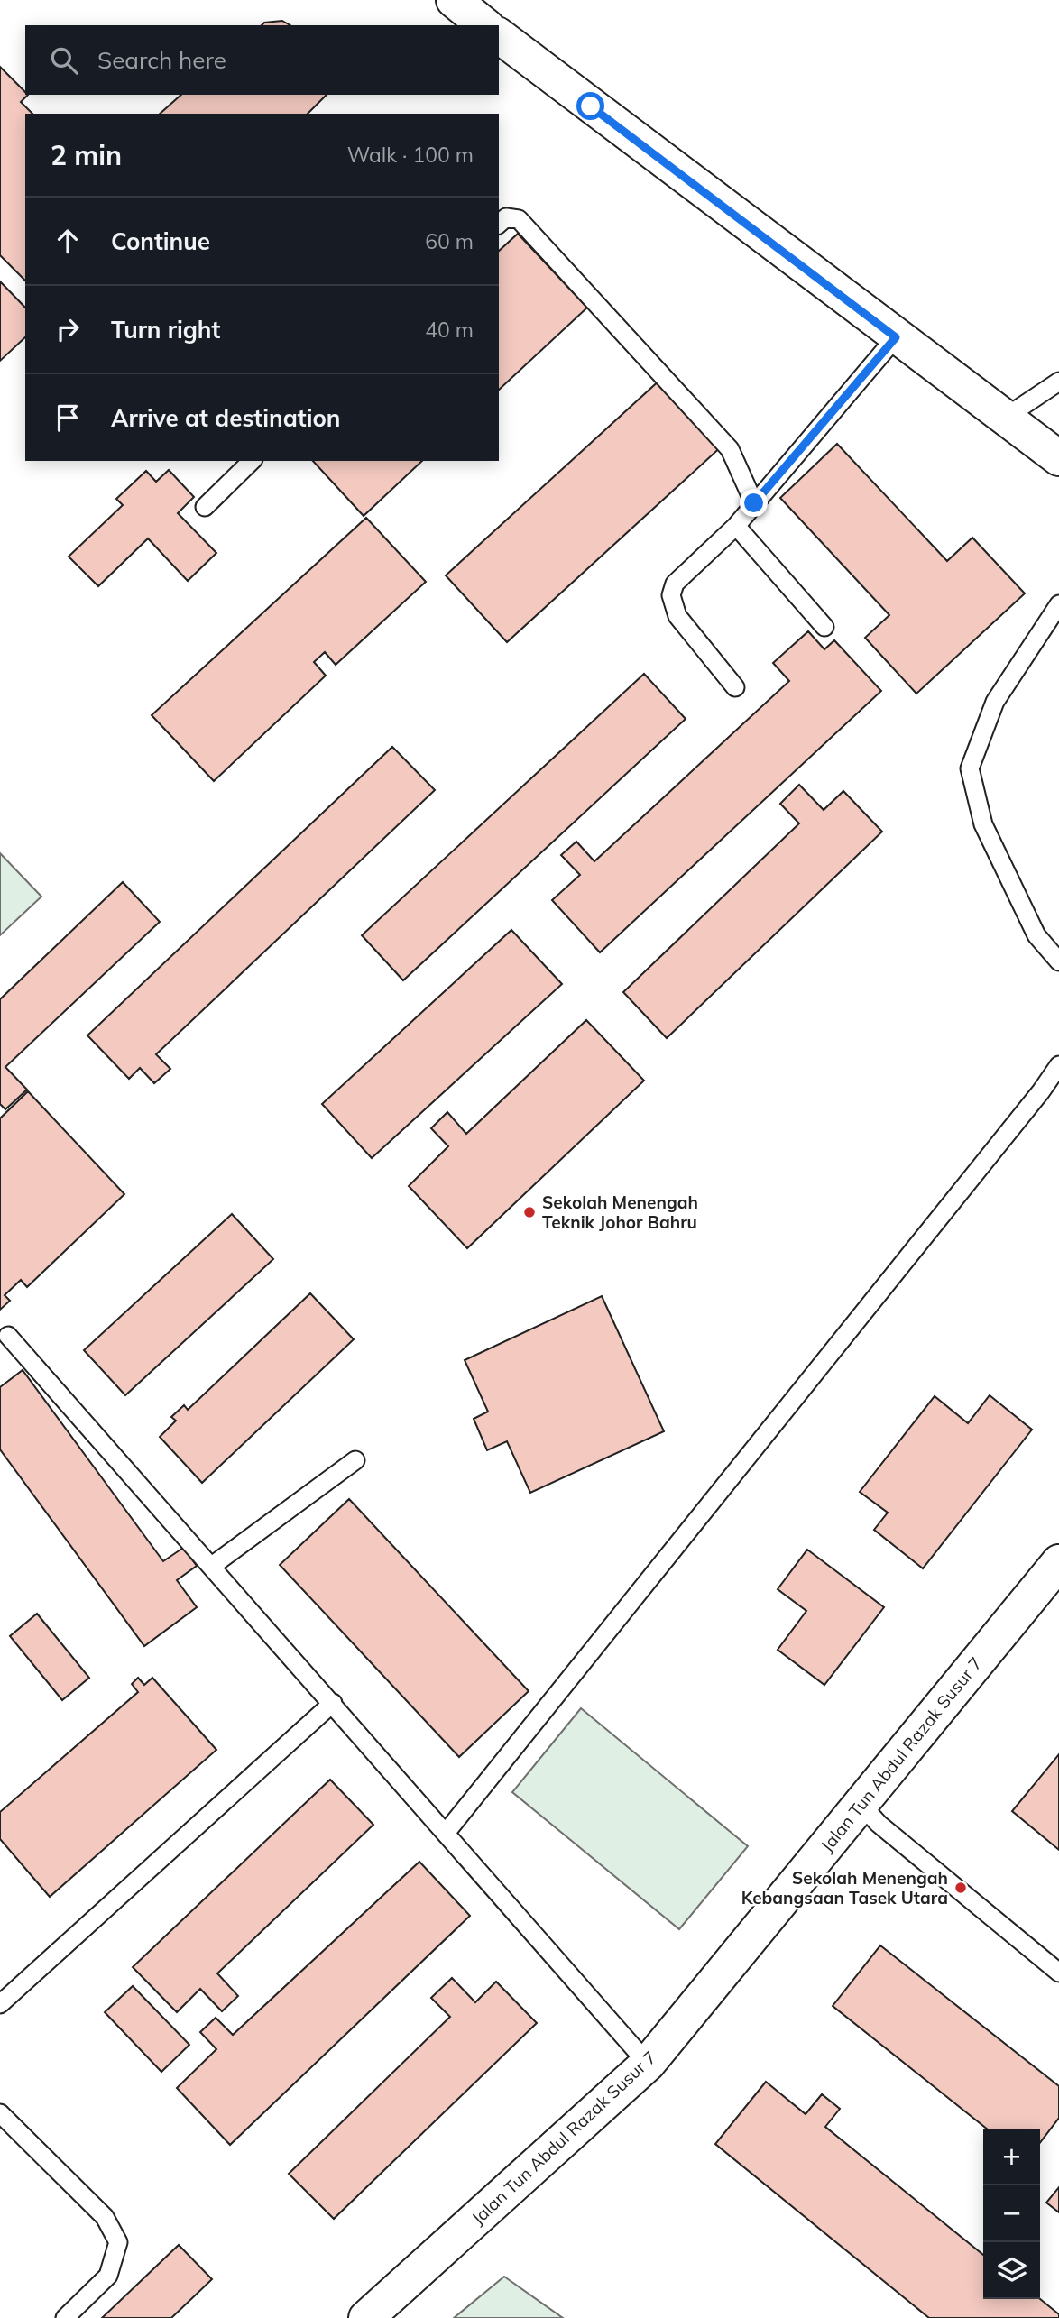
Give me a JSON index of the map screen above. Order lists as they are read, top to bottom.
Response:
{
  "streets": {
    "street": ["Jalan Tun Abdul Razak Susur 7"]
  },
  "places": ["Sekolah Menengah Teknik Johor Bahru", "Sekolah Menengah Kebangsaan Tasek Utara"],
  "page": {
    "search": "Search here",
    "heading": ["2 min", "Walk · 100 m"],
    "list": [
      ["Continue", "60 m"],
      ["Turn right", "40 m"],
      "Arrive at destination"
    ],
    "map_buttons": ["+", "−"]
  }
}
